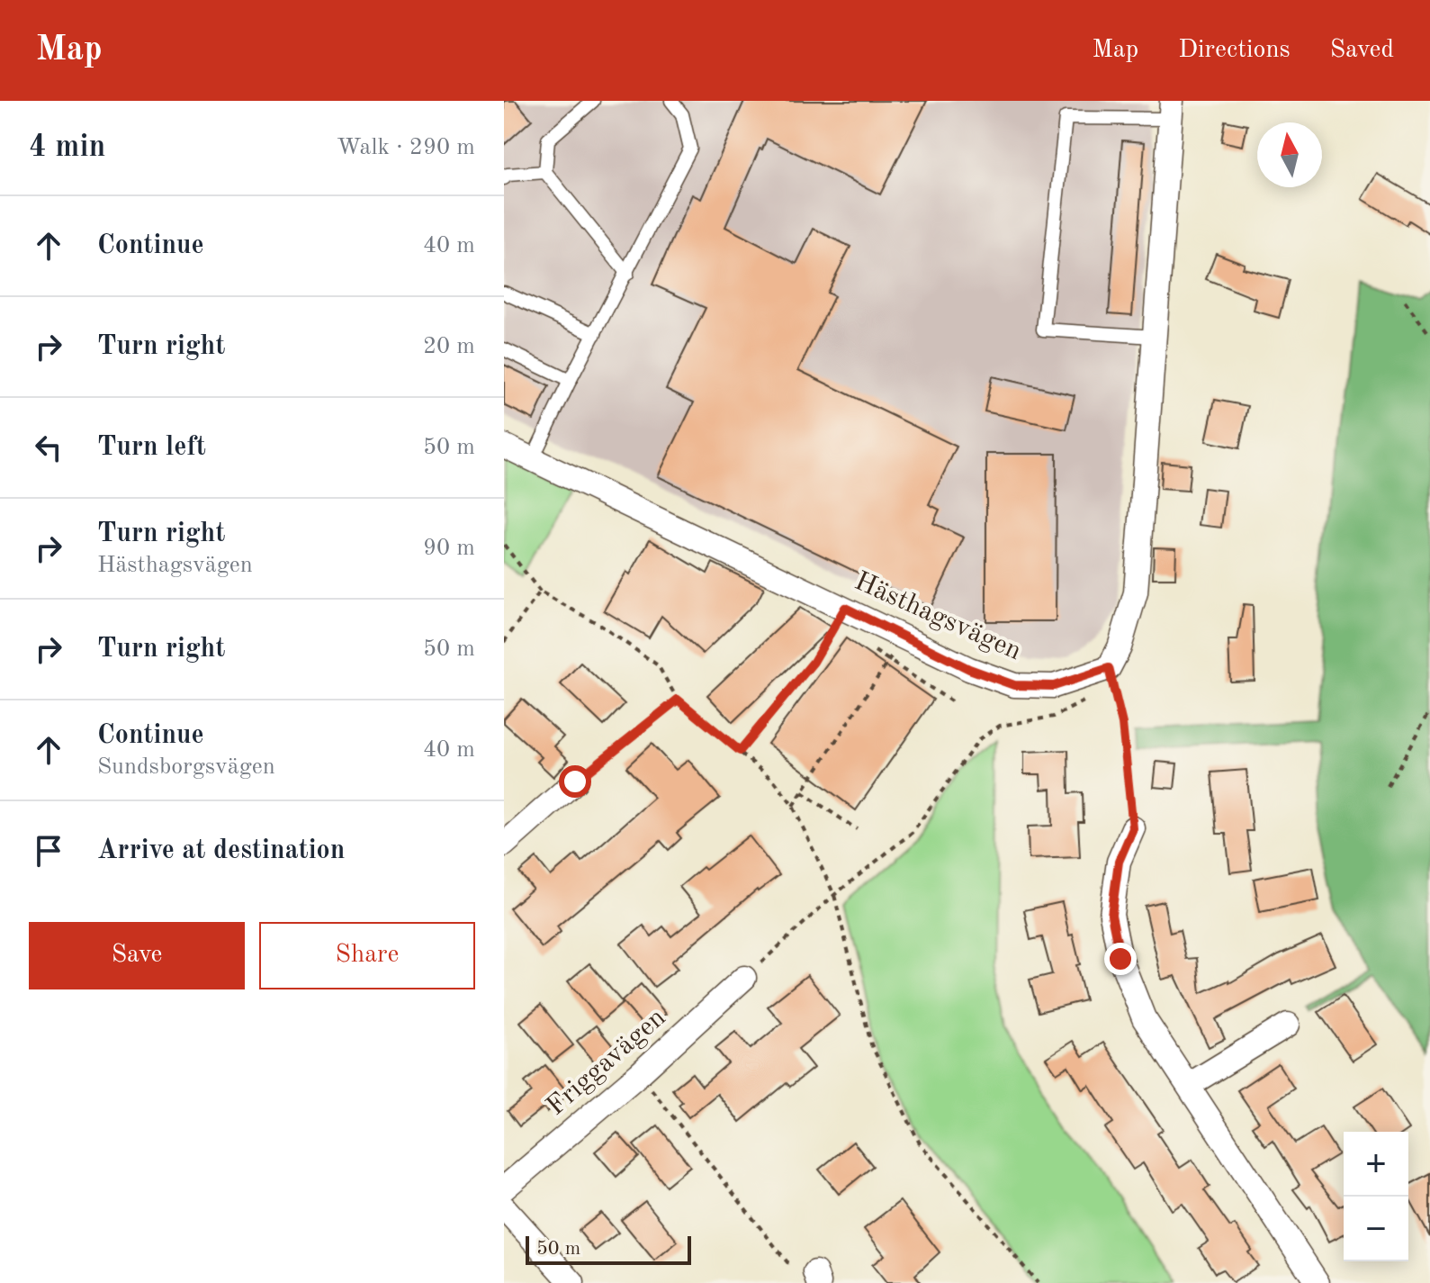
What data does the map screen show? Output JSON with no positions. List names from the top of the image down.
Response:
{
  "streets": {
    "street": ["Hästhagsvägen", "Friggavägen"]
  },
  "scale_bar": "50 m",
  "north": "top",
  "page": {
    "header": "Map",
    "nav": ["Map", "Directions", "Saved"],
    "heading": ["4 min", "Walk · 290 m"],
    "list": [
      ["Continue", "40 m"],
      ["Turn right", "20 m"],
      ["Turn left", "50 m"],
      ["Turn right", "Hästhagsvägen", "90 m"],
      ["Turn right", "50 m"],
      ["Continue", "Sundsborgsvägen", "40 m"],
      "Arrive at destination"
    ],
    "buttons": ["Save", "Share"],
    "map_buttons": ["+", "−"],
    "scale": "50 m"
  }
}
